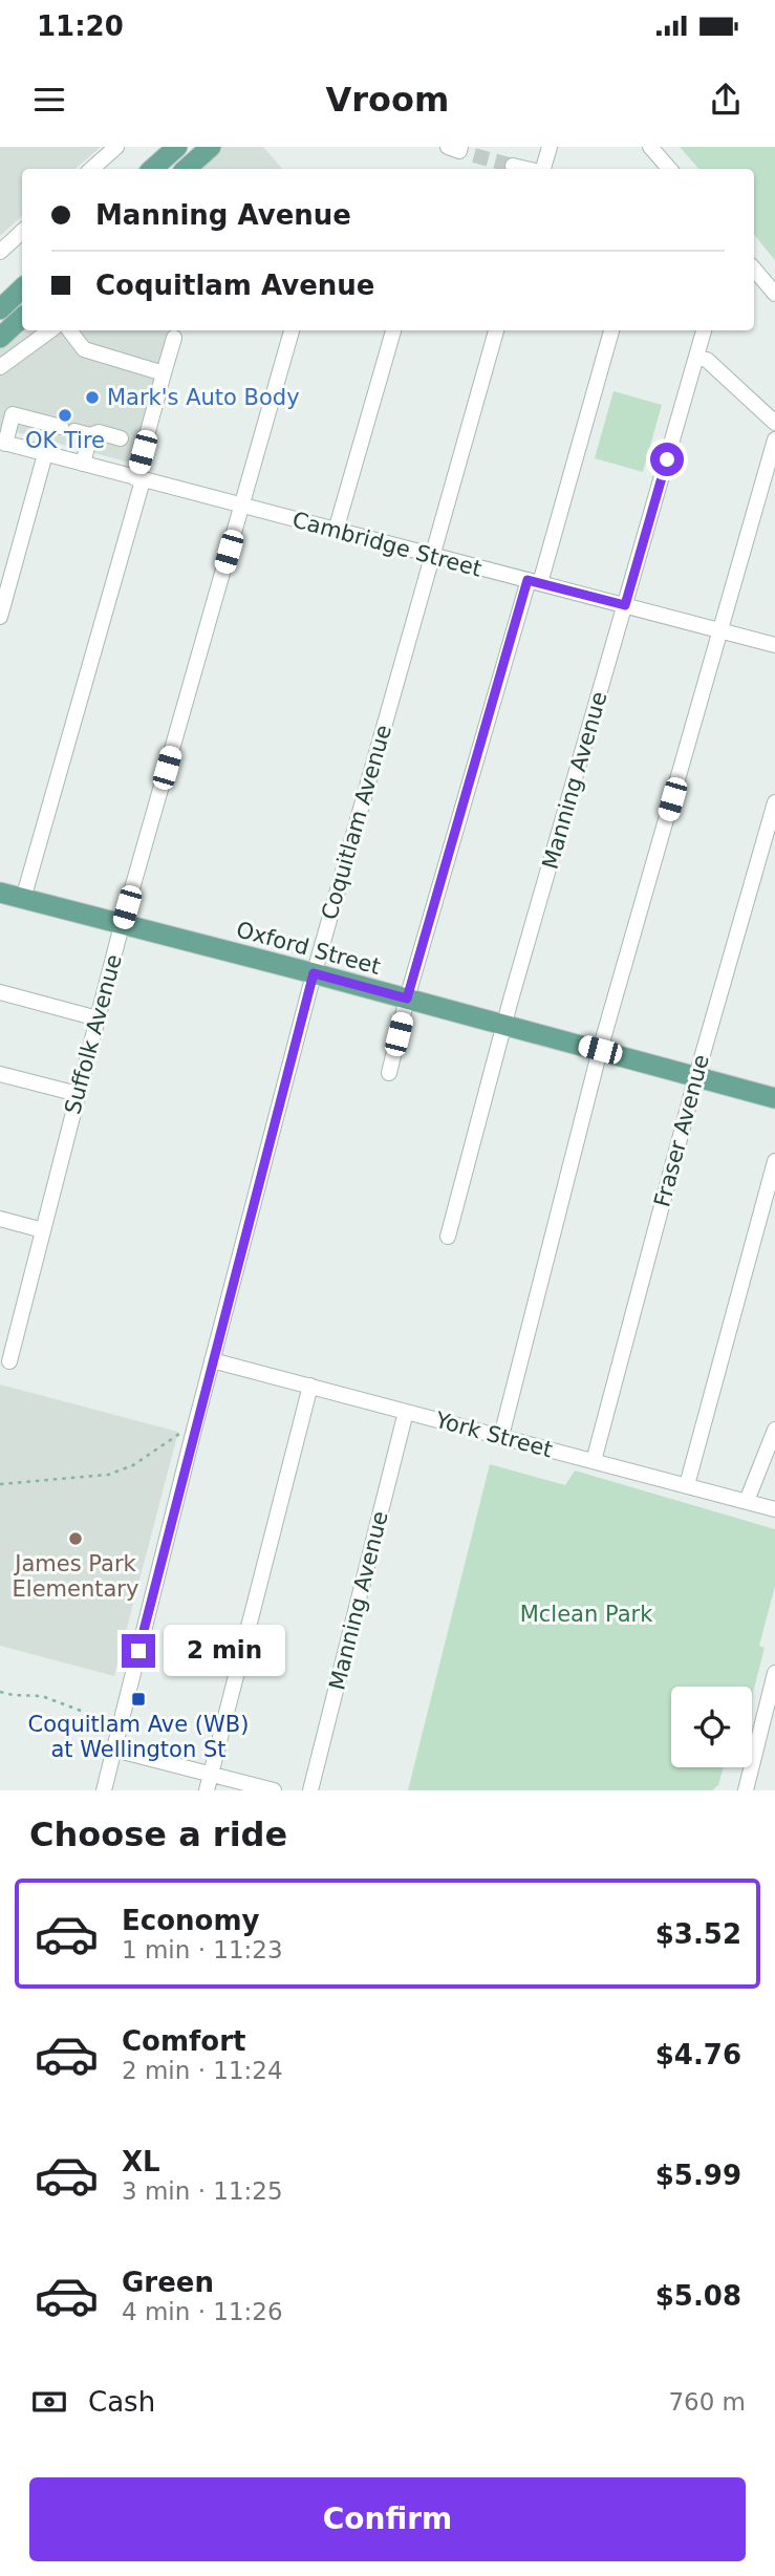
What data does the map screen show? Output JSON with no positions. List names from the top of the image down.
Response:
{
  "streets": {
    "main road": ["Oxford Street"],
    "street": [
      "Cambridge Street",
      "Manning Avenue",
      "Coquitlam Avenue",
      "Suffolk Avenue",
      "Fraser Avenue",
      "York Street"
    ]
  },
  "crossings": [
    ["Cambridge Street", "Manning Avenue"],
    ["Cambridge Street", "Coquitlam Avenue"],
    ["Cambridge Street", "Suffolk Avenue"],
    ["Manning Avenue", "Oxford Street"],
    ["Manning Avenue", "York Street"],
    ["Coquitlam Avenue", "Oxford Street"],
    ["Coquitlam Avenue", "York Street"],
    ["Oxford Street", "Suffolk Avenue"],
    ["Oxford Street", "Fraser Avenue"],
    ["Fraser Avenue", "York Street"]
  ],
  "parks": ["Mclean Park"],
  "places": {
    "other": ["Mark's Auto Body", "OK Tire", "James Park Elementary"],
    "transit": ["Coquitlam Ave (WB) at Wellington St"]
  },
  "page": {
    "status": "11:20",
    "header": "Vroom",
    "banner": ["Manning Avenue", "Coquitlam Avenue"],
    "bubble": "2 min",
    "heading": "Choose a ride",
    "list": [
      {
        "name": "Economy",
        "note": "1 min · 11:23",
        "value": "$3.52"
      },
      {
        "name": "Comfort",
        "note": "2 min · 11:24",
        "value": "$4.76"
      },
      {
        "name": "XL",
        "note": "3 min · 11:25",
        "value": "$5.99"
      },
      {
        "name": "Green",
        "note": "4 min · 11:26",
        "value": "$5.08"
      }
    ],
    "pay": ["Cash", "760 m"],
    "buttons": "Confirm"
  }
}
